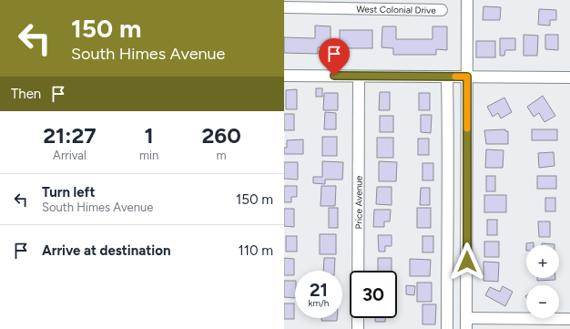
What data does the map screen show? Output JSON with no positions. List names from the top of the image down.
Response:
{
  "streets": {
    "street": ["West Colonial Drive", "Price Avenue"]
  },
  "page": {
    "turn": ["150 m", "South Himes Avenue"],
    "then": "Then",
    "eta": [
      "21:27",
      "Arrival",
      "1",
      "min",
      "260",
      "m"
    ],
    "list": [
      {
        "name": "Turn left",
        "note": "South Himes Avenue",
        "value": "150 m"
      },
      {
        "name": "Arrive at destination",
        "value": "110 m"
      }
    ],
    "map_buttons": ["+", "−"],
    "speed": "21 km/h",
    "limit": "30"
  }
}
